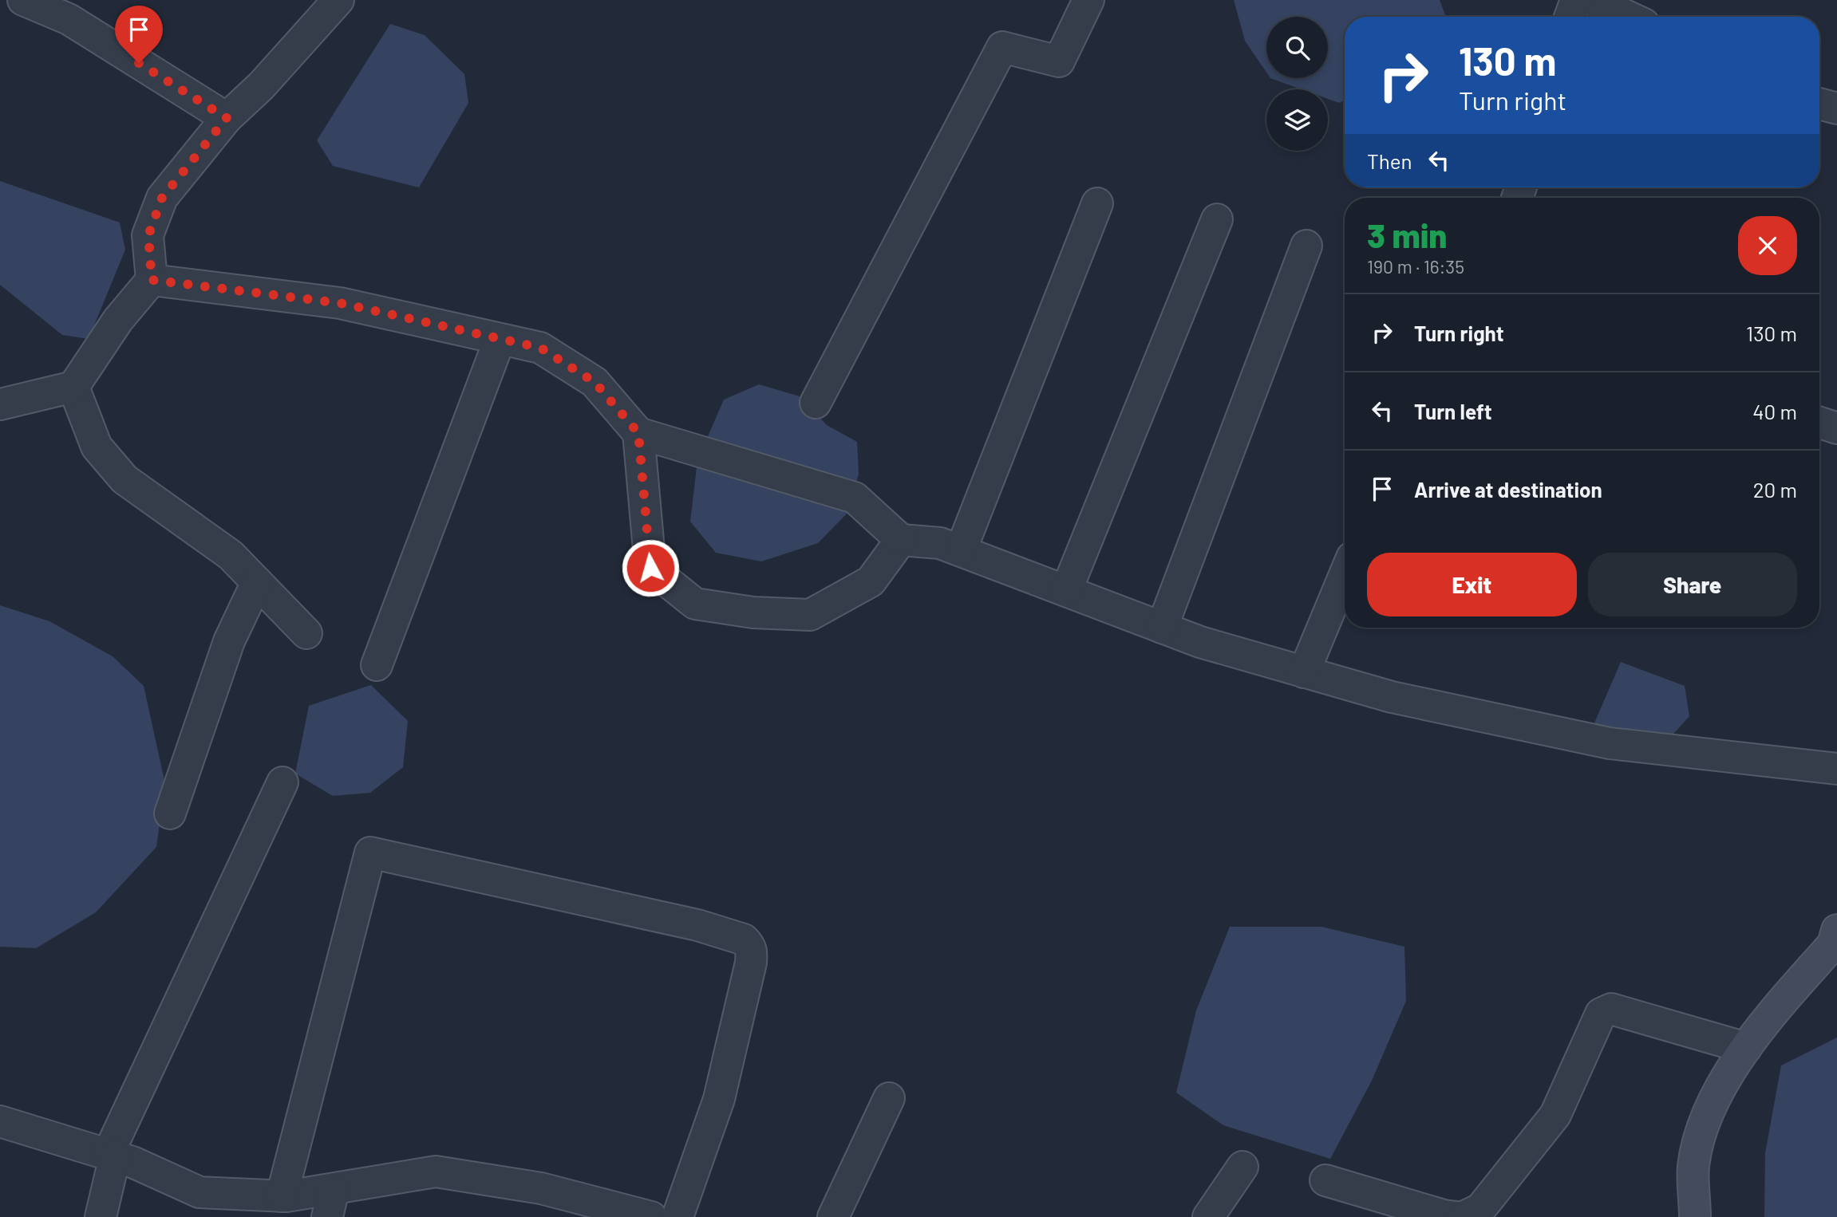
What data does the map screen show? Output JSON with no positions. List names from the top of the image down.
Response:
{
  "page": {
    "turn": ["130 m", "Turn right"],
    "then": "Then",
    "heading": ["3 min", "190 m · 16:35"],
    "list": [
      {
        "name": "Turn right",
        "value": "130 m"
      },
      {
        "name": "Turn left",
        "value": "40 m"
      },
      {
        "name": "Arrive at destination",
        "value": "20 m"
      }
    ],
    "buttons": ["Exit", "Share"]
  }
}
